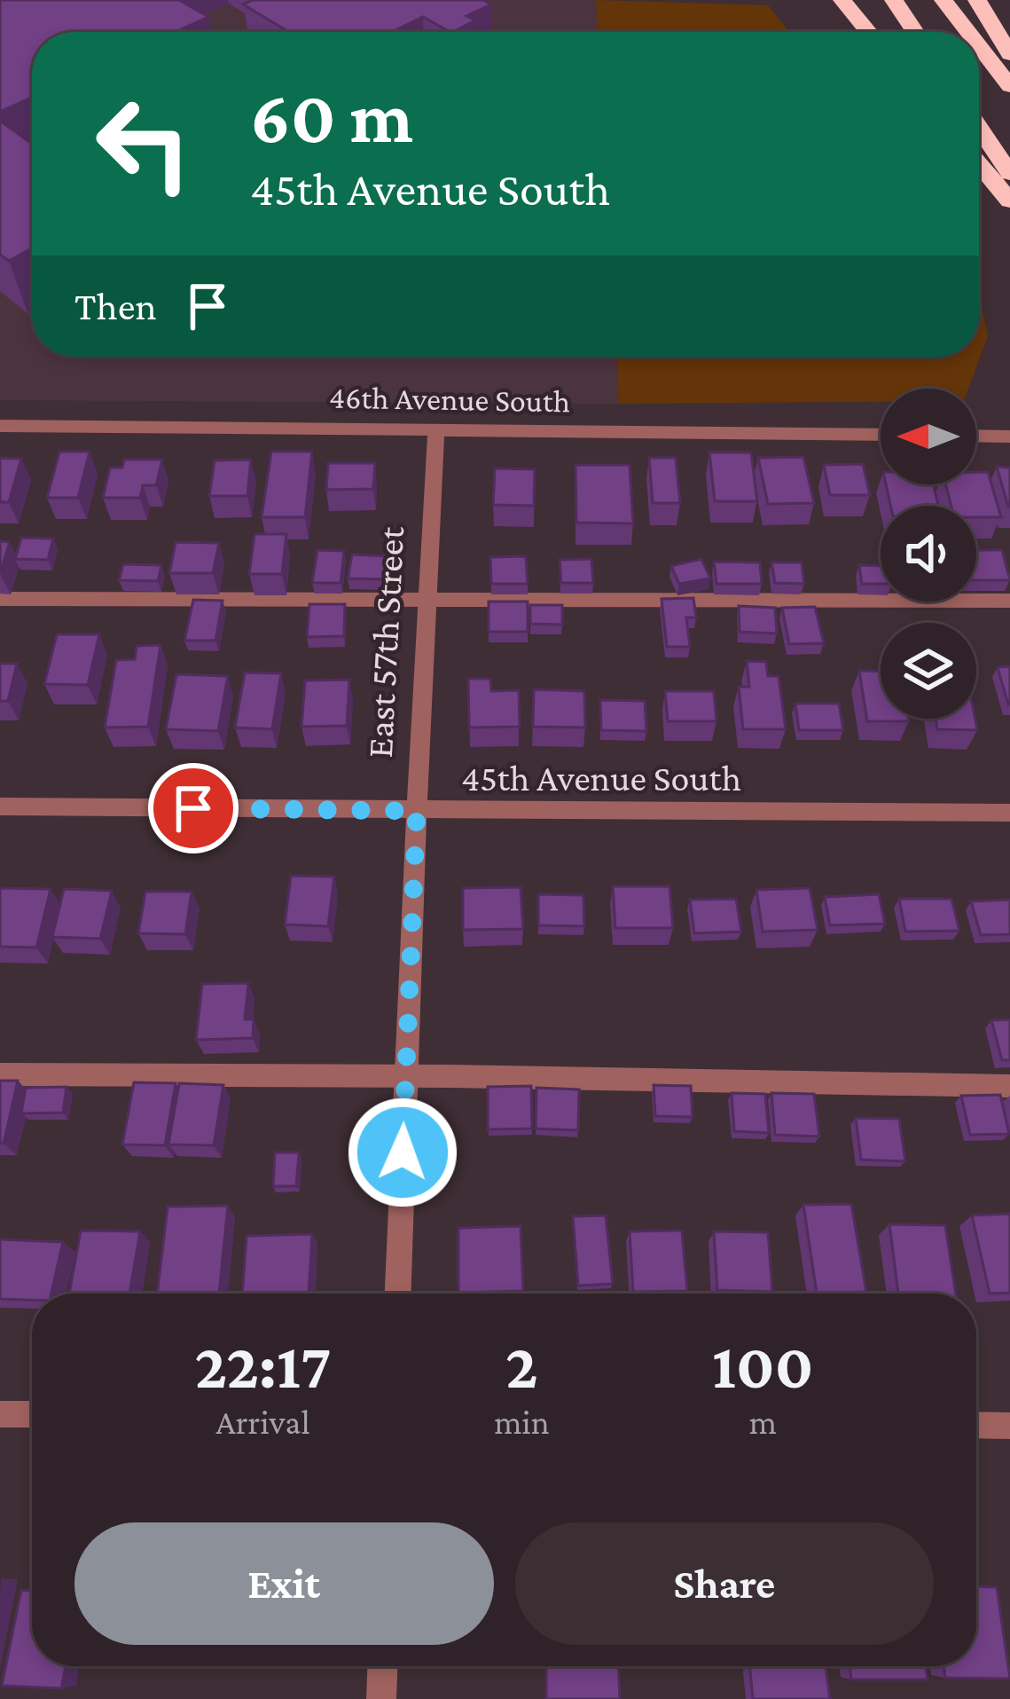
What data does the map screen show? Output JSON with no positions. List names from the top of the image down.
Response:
{
  "streets": {
    "street": ["46th Avenue South", "East 57th Street", "45th Avenue South"]
  },
  "crossings": [
    ["46th Avenue South", "East 57th Street"],
    ["East 57th Street", "45th Avenue South"]
  ],
  "north": "left",
  "page": {
    "turn": ["60 m", "45th Avenue South"],
    "then": "Then",
    "eta": [
      "22:17",
      "Arrival",
      "2",
      "min",
      "100",
      "m"
    ],
    "buttons": ["Exit", "Share"]
  }
}
